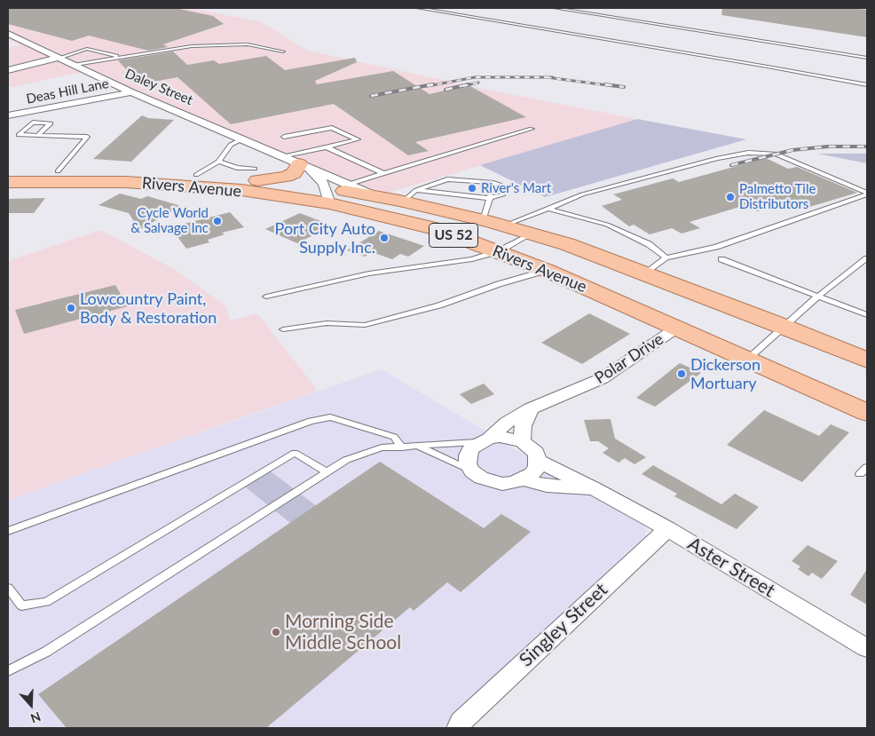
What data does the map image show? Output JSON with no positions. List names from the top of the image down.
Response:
{
  "streets": {
    "main road": ["Rivers Avenue", "US 52"],
    "street": [
      "Daley Street",
      "Deas Hill Lane",
      "Polar Drive",
      "Aster Street",
      "Singley Street"
    ]
  },
  "crossings": [
    ["Daley Street", "Deas Hill Lane"],
    ["Daley Street", "Rivers Avenue"],
    ["Rivers Avenue", "Polar Drive"],
    ["Polar Drive", "Aster Street"],
    ["Aster Street", "Singley Street"]
  ],
  "places": [
    "River's Mart",
    "Palmetto Tile Distributors",
    "Cycle World & Salvage Inc",
    "Port City Auto Supply Inc.",
    "Lowcountry Paint, Body & Restoration",
    "Dickerson Mortuary",
    "Morning Side Middle School"
  ],
  "north": "bottom"
}
